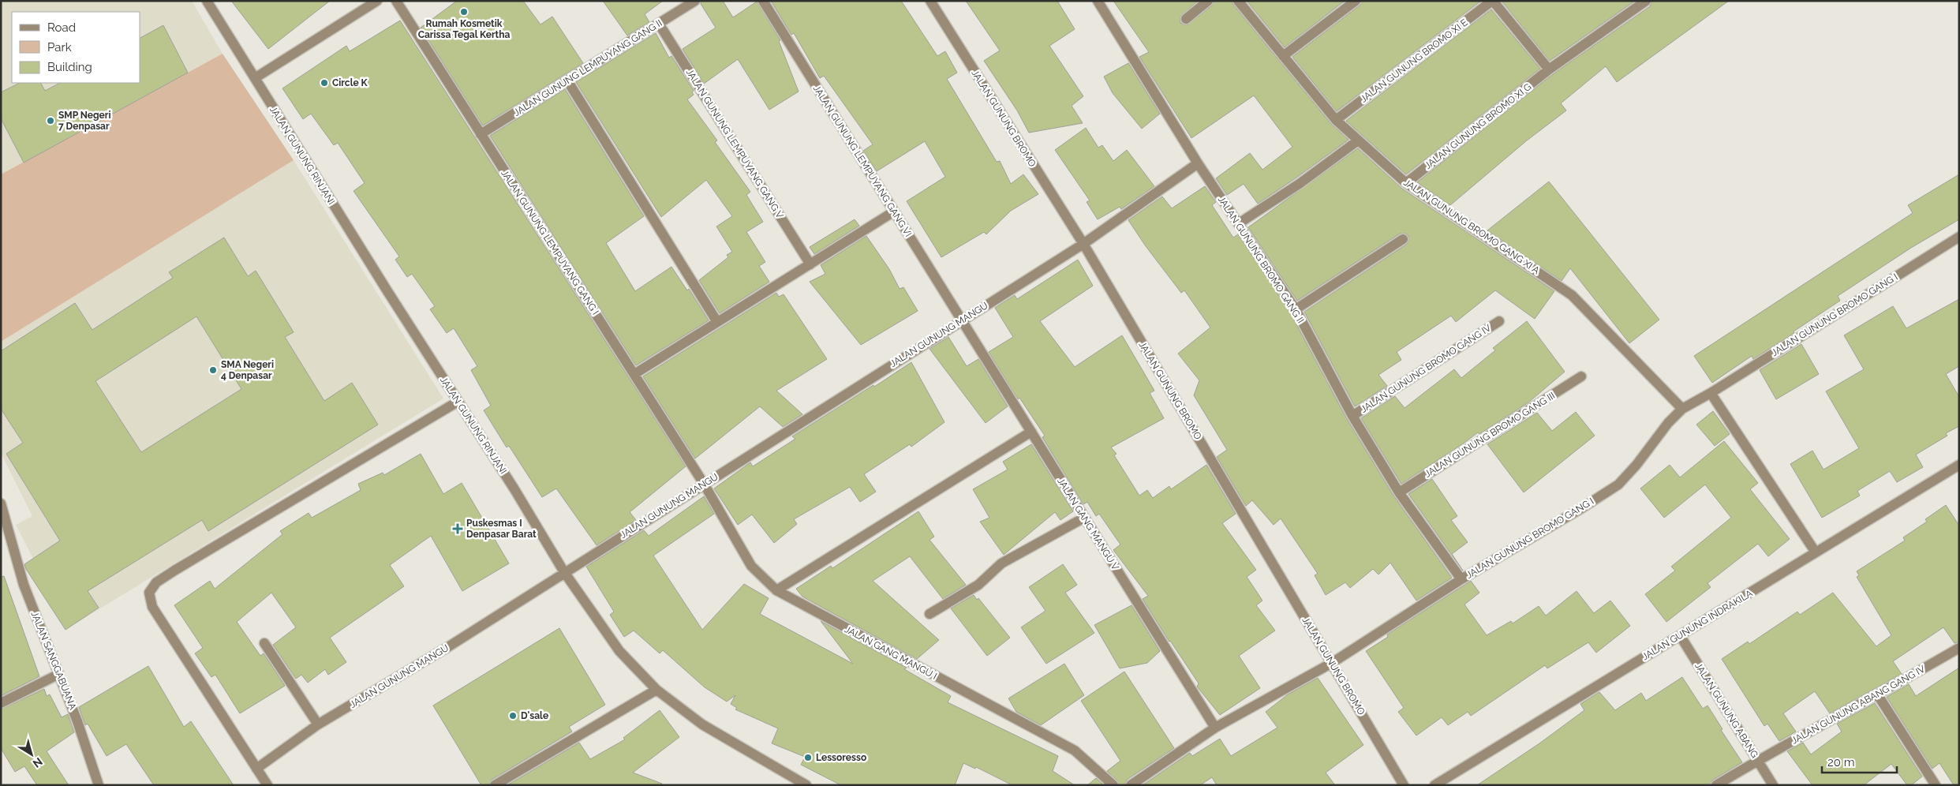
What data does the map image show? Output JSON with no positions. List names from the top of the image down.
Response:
{
  "streets": {
    "street": [
      "JALAN GUNUNG BROMO XI E",
      "JALAN GUNUNG LEMPUYANG GANG II",
      "JALAN GUNUNG BROMO",
      "JALAN GUNUNG BROMO XI G",
      "JALAN GUNUNG LEMPUYANG GANG V",
      "JALAN GUNUNG RINJANI",
      "JALAN GUNUNG LEMPUYANG GANG VI",
      "JALAN GUNUNG BROMO GANG XI A",
      "JALAN GUNUNG LEMPUYANG GANG I",
      "JALAN GUNUNG BROMO GANG II",
      "JALAN GUNUNG BROMO GANG I",
      "JALAN GUNUNG MANGU",
      "JALAN GUNUNG BROMO GANG IV",
      "JALAN GUNUNG BROMO GANG III",
      "JALAN GANG MANGU V",
      "JALAN GUNUNG INDRAKILA",
      "JALAN GANG MANGU I",
      "JALAN SANGGABUANA",
      "JALAN GUNUNG ABANG GANG IV",
      "JALAN GUNUNG ABANG"
    ]
  },
  "crossings": [
    ["JALAN GUNUNG BROMO XI E", "JALAN GUNUNG BROMO GANG XI A"],
    ["JALAN GUNUNG LEMPUYANG GANG II", "JALAN GUNUNG LEMPUYANG GANG V"],
    ["JALAN GUNUNG LEMPUYANG GANG II", "JALAN GUNUNG LEMPUYANG GANG I"],
    ["JALAN GUNUNG BROMO", "JALAN GUNUNG BROMO GANG I"],
    ["JALAN GUNUNG BROMO", "JALAN GUNUNG MANGU"],
    ["JALAN GUNUNG BROMO XI G", "JALAN GUNUNG BROMO GANG XI A"],
    ["JALAN GUNUNG RINJANI", "JALAN GUNUNG MANGU"],
    ["JALAN GUNUNG LEMPUYANG GANG VI", "JALAN GUNUNG MANGU"],
    ["JALAN GUNUNG LEMPUYANG GANG VI", "JALAN GANG MANGU V"],
    ["JALAN GUNUNG BROMO GANG XI A", "JALAN GUNUNG BROMO GANG I"],
    ["JALAN GUNUNG LEMPUYANG GANG I", "JALAN GUNUNG MANGU"],
    ["JALAN GUNUNG LEMPUYANG GANG I", "JALAN GANG MANGU I"],
    ["JALAN GUNUNG BROMO GANG II", "JALAN GUNUNG BROMO GANG I"],
    ["JALAN GUNUNG BROMO GANG II", "JALAN GUNUNG MANGU"],
    ["JALAN GUNUNG BROMO GANG II", "JALAN GUNUNG BROMO GANG IV"],
    ["JALAN GUNUNG BROMO GANG II", "JALAN GUNUNG BROMO GANG III"],
    ["JALAN GUNUNG BROMO GANG I", "JALAN GANG MANGU V"],
    ["JALAN GUNUNG MANGU", "JALAN GANG MANGU V"],
    ["JALAN GUNUNG MANGU", "JALAN GANG MANGU I"],
    ["JALAN GUNUNG INDRAKILA", "JALAN GUNUNG ABANG"],
    ["JALAN GUNUNG ABANG GANG IV", "JALAN GUNUNG ABANG"]
  ],
  "places": {
    "other": [
      "Rumah Kosmetik Carissa Tegal Kertha",
      "Circle K",
      "SMP Negeri 7 Denpasar",
      "SMA Negeri 4 Denpasar",
      "D'sale",
      "Lessoresso"
    ],
    "health": ["Puskesmas I Denpasar Barat"]
  },
  "legend": ["Road", "Park", "Building"],
  "scale_bar": "20 m",
  "north": "bottom right"
}
